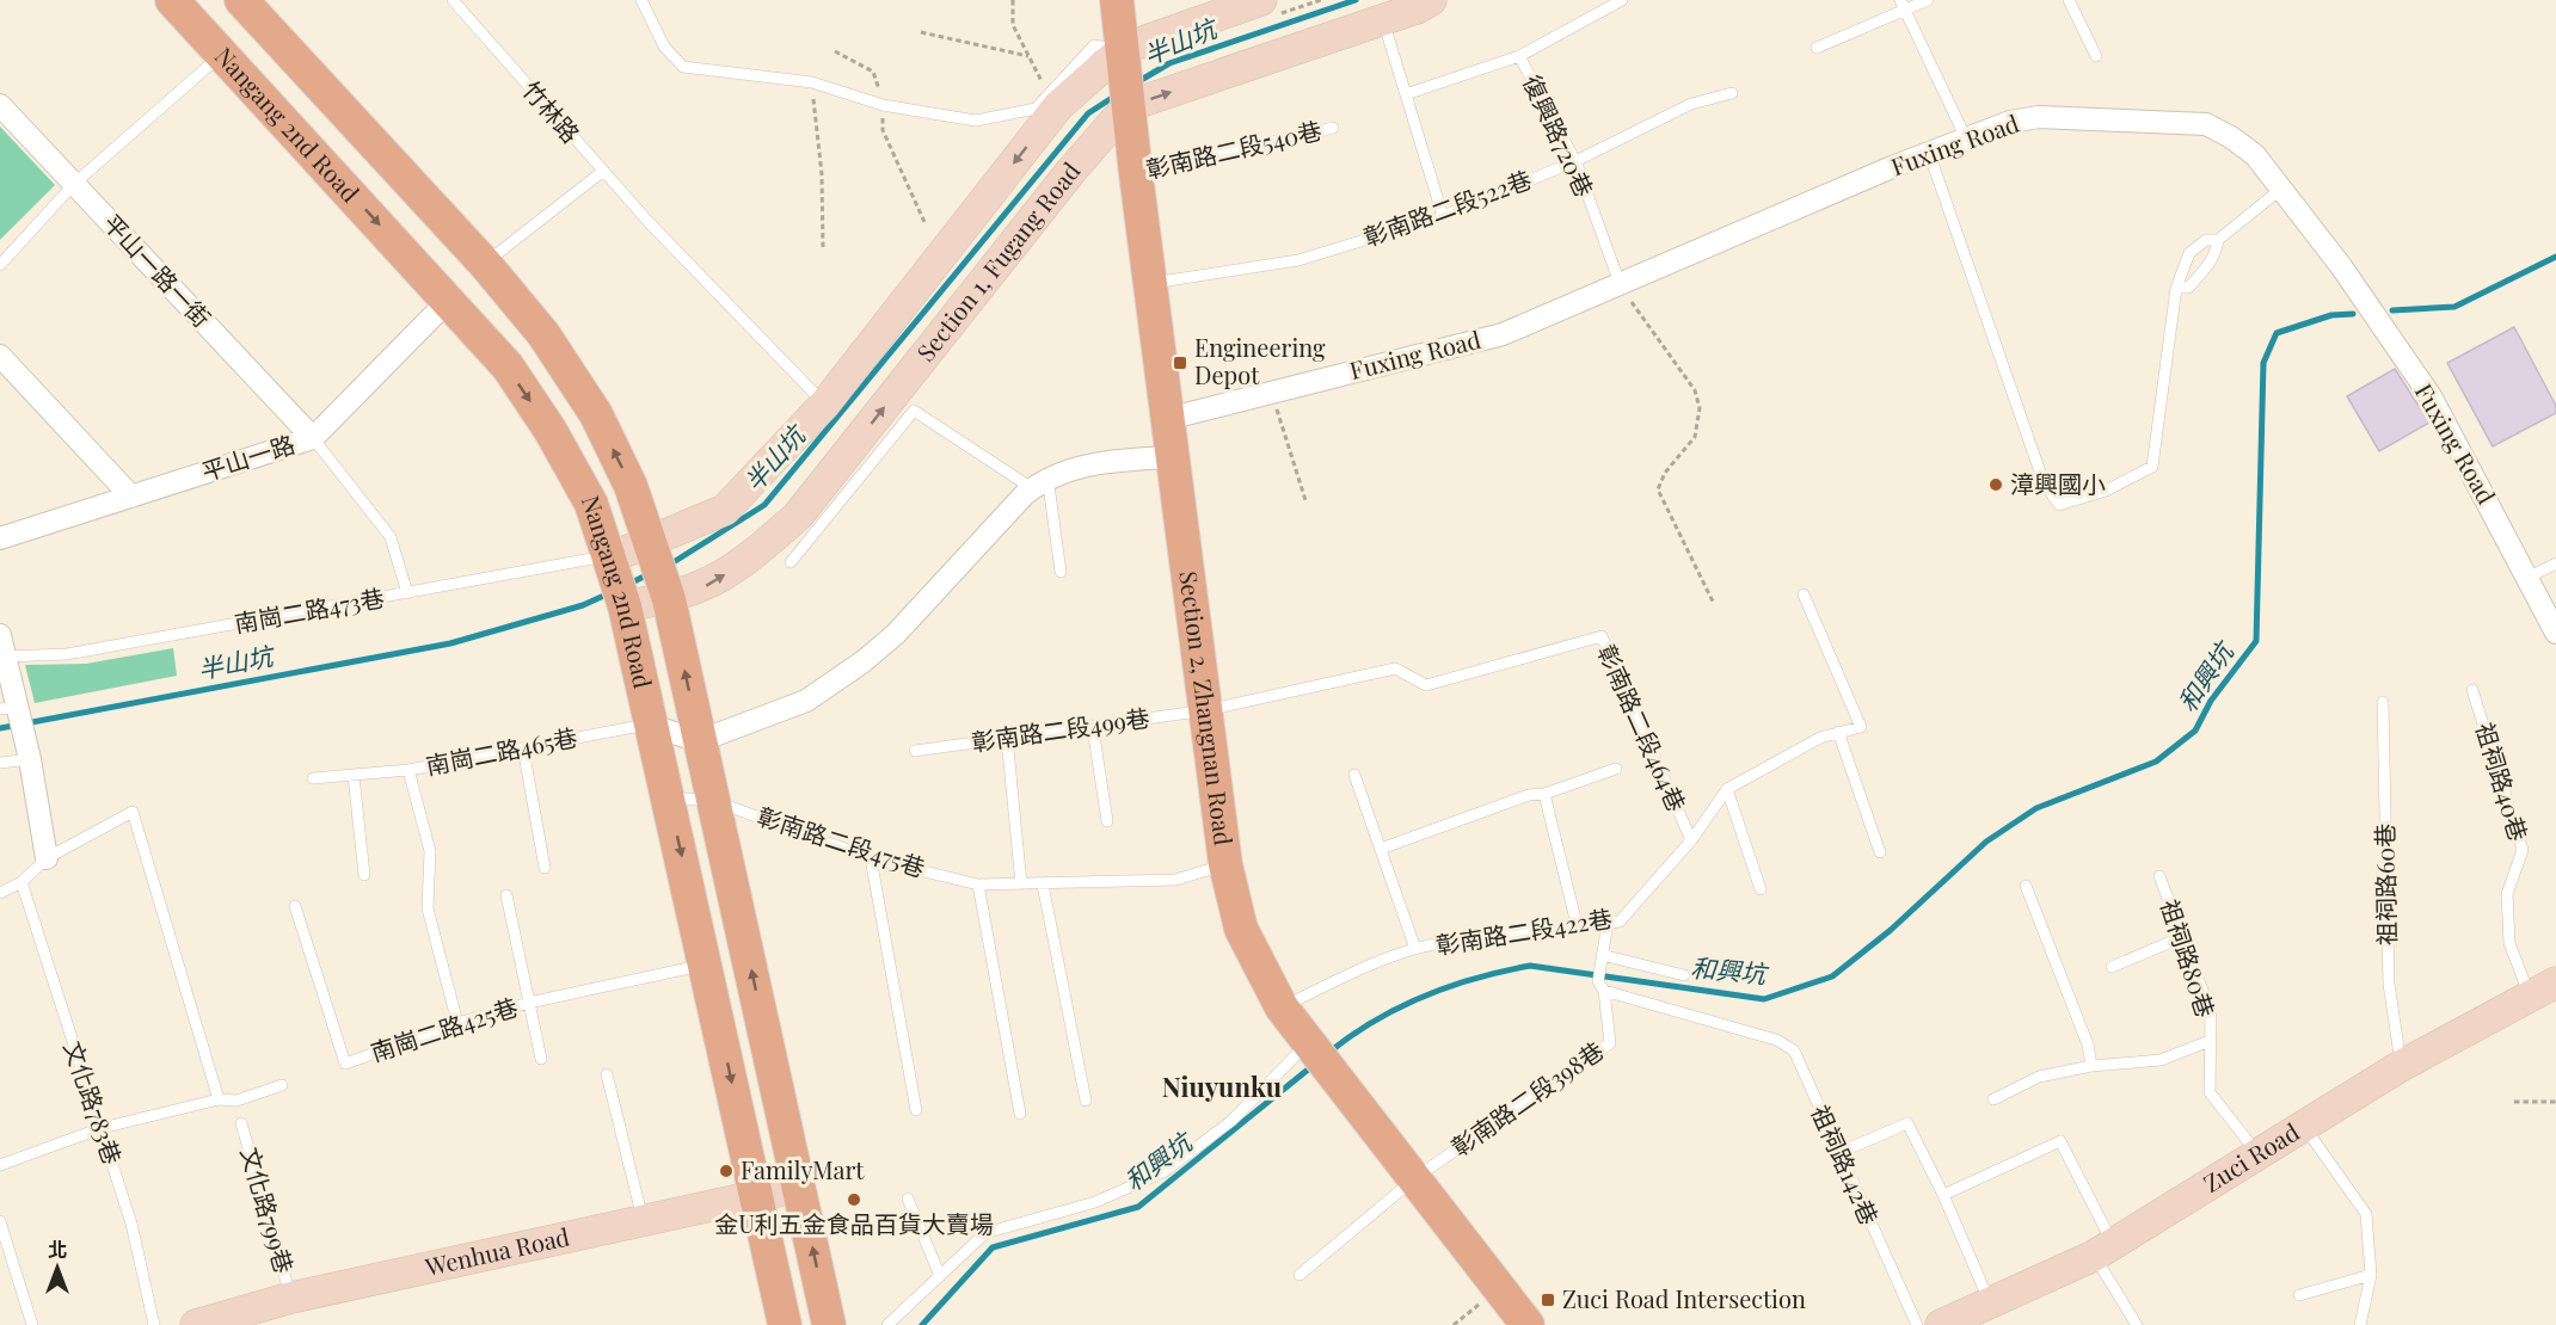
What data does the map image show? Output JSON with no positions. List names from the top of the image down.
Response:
{
  "streets": {
    "main road": ["Nangang 2nd Road", "Section 2, Zhangnan Road"],
    "street": [
      "Fuxing Road",
      "Section 1, Fugang Road",
      "平山一路一街",
      "平山一路",
      "Zuci Road",
      "Wenhua Road"
    ],
    "lane": [
      "竹林路",
      "復興路720巷",
      "彰南路二段540巷",
      "彰南路二段522巷",
      "南崗二路473巷",
      "彰南路二段464巷",
      "彰南路二段499巷",
      "南崗二路465巷",
      "祖祠路40巷",
      "彰南路二段475巷",
      "祖祠路60巷",
      "彰南路二段422巷",
      "祖祠路80巷",
      "南崗二路425巷",
      "彰南路二段398巷",
      "文化路783巷",
      "祖祠路142巷",
      "文化路799巷"
    ]
  },
  "crossings": [
    ["竹林路", "Section 1, Fugang Road"],
    ["Nangang 2nd Road", "Section 1, Fugang Road"],
    ["Nangang 2nd Road", "平山一路"],
    ["Nangang 2nd Road", "南崗二路473巷"],
    ["Nangang 2nd Road", "南崗二路465巷"],
    ["Nangang 2nd Road", "彰南路二段475巷"],
    ["Nangang 2nd Road", "南崗二路425巷"],
    ["Nangang 2nd Road", "Wenhua Road"],
    ["復興路720巷", "Fuxing Road"],
    ["復興路720巷", "彰南路二段522巷"],
    ["Fuxing Road", "Section 2, Zhangnan Road"],
    ["彰南路二段540巷", "Section 2, Zhangnan Road"],
    ["彰南路二段522巷", "Section 2, Zhangnan Road"],
    ["Section 1, Fugang Road", "南崗二路473巷"],
    ["Section 1, Fugang Road", "Section 2, Zhangnan Road"],
    ["平山一路一街", "平山一路"],
    ["Section 2, Zhangnan Road", "彰南路二段464巷"],
    ["Section 2, Zhangnan Road", "彰南路二段499巷"],
    ["Section 2, Zhangnan Road", "彰南路二段475巷"],
    ["Section 2, Zhangnan Road", "彰南路二段422巷"],
    ["Section 2, Zhangnan Road", "彰南路二段398巷"],
    ["彰南路二段464巷", "彰南路二段499巷"],
    ["彰南路二段464巷", "彰南路二段422巷"],
    ["祖祠路40巷", "Zuci Road"],
    ["祖祠路60巷", "Zuci Road"],
    ["彰南路二段422巷", "彰南路二段398巷"],
    ["祖祠路80巷", "Zuci Road"],
    ["彰南路二段398巷", "祖祠路142巷"],
    ["文化路799巷", "Wenhua Road"]
  ],
  "districts": ["Niuyunku"],
  "water": ["半山坑", "和興坑"],
  "places": {
    "transit": ["Engineering Depot", "Zuci Road Intersection"],
    "other": ["漳興國小", "FamilyMart", "金U利五金食品百貨大賣場"]
  },
  "north": "top"
}
